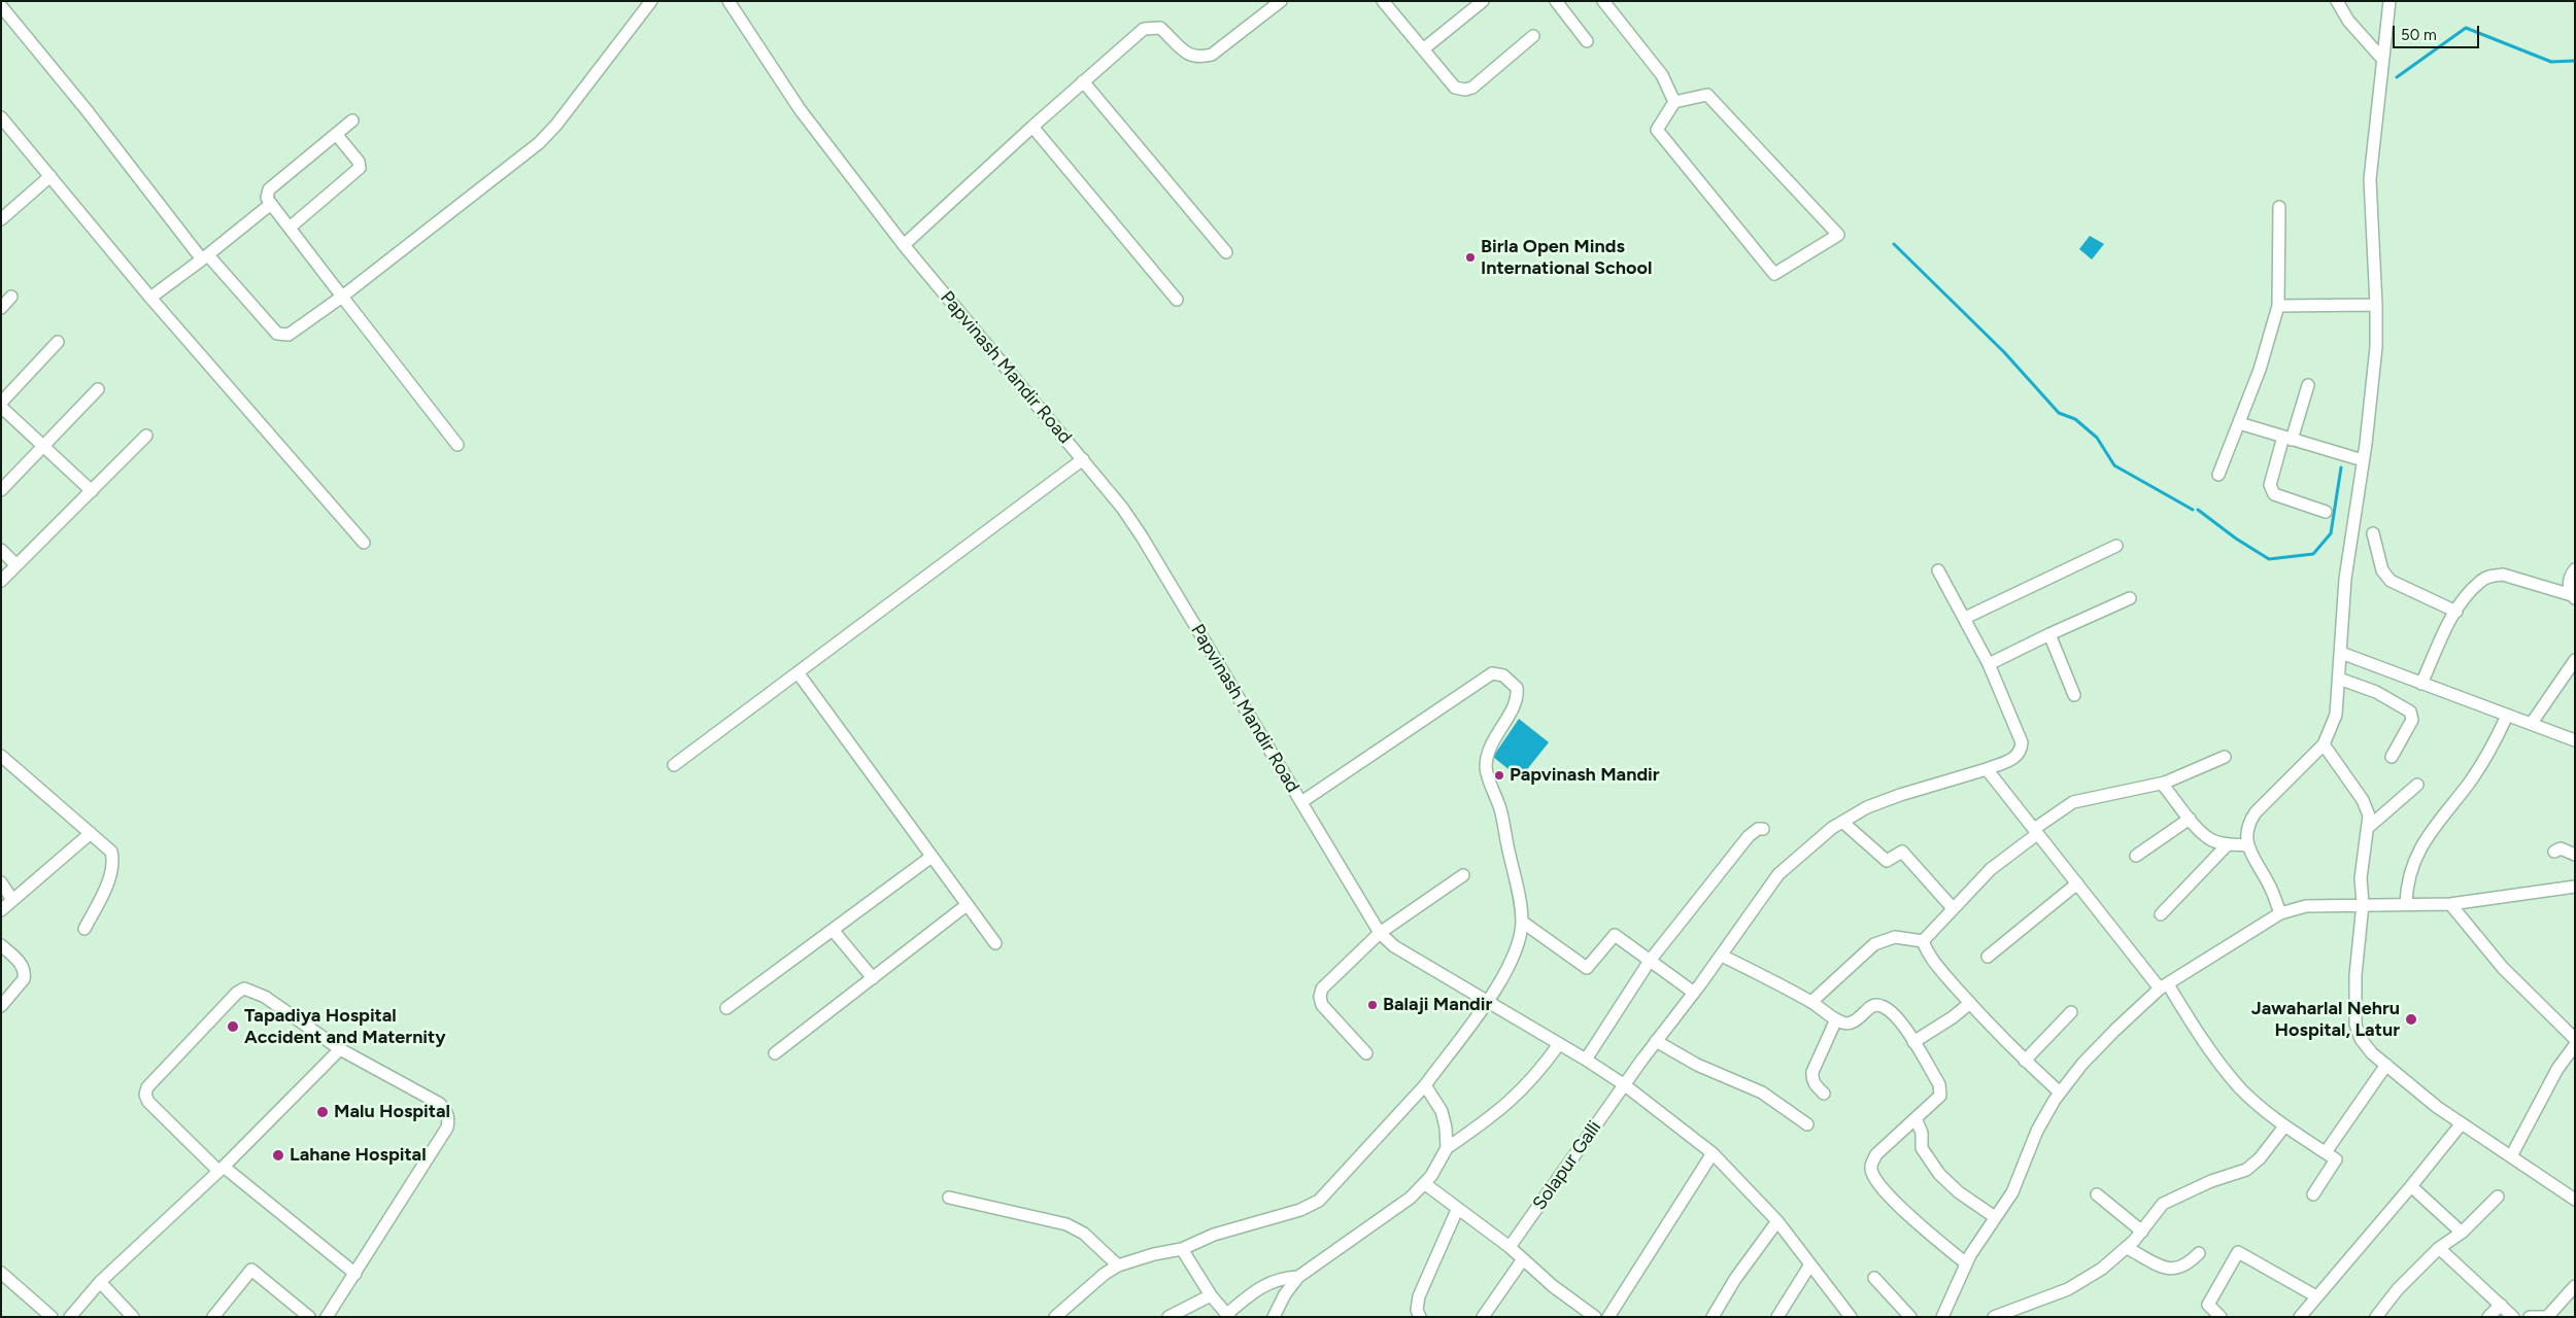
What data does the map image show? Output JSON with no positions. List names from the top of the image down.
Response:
{
  "streets": {
    "street": ["Papvinash Mandir Road", "Solapur Galli"]
  },
  "crossings": [
    ["Papvinash Mandir Road", "Solapur Galli"]
  ],
  "places": [
    "Birla Open Minds International School",
    "Papvinash Mandir",
    "Balaji Mandir",
    "Jawaharlal Nehru Hospital, Latur",
    "Tapadiya Hospital Accident and Maternity",
    "Malu Hospital",
    "Lahane Hospital"
  ],
  "scale_bar": "50 m"
}
